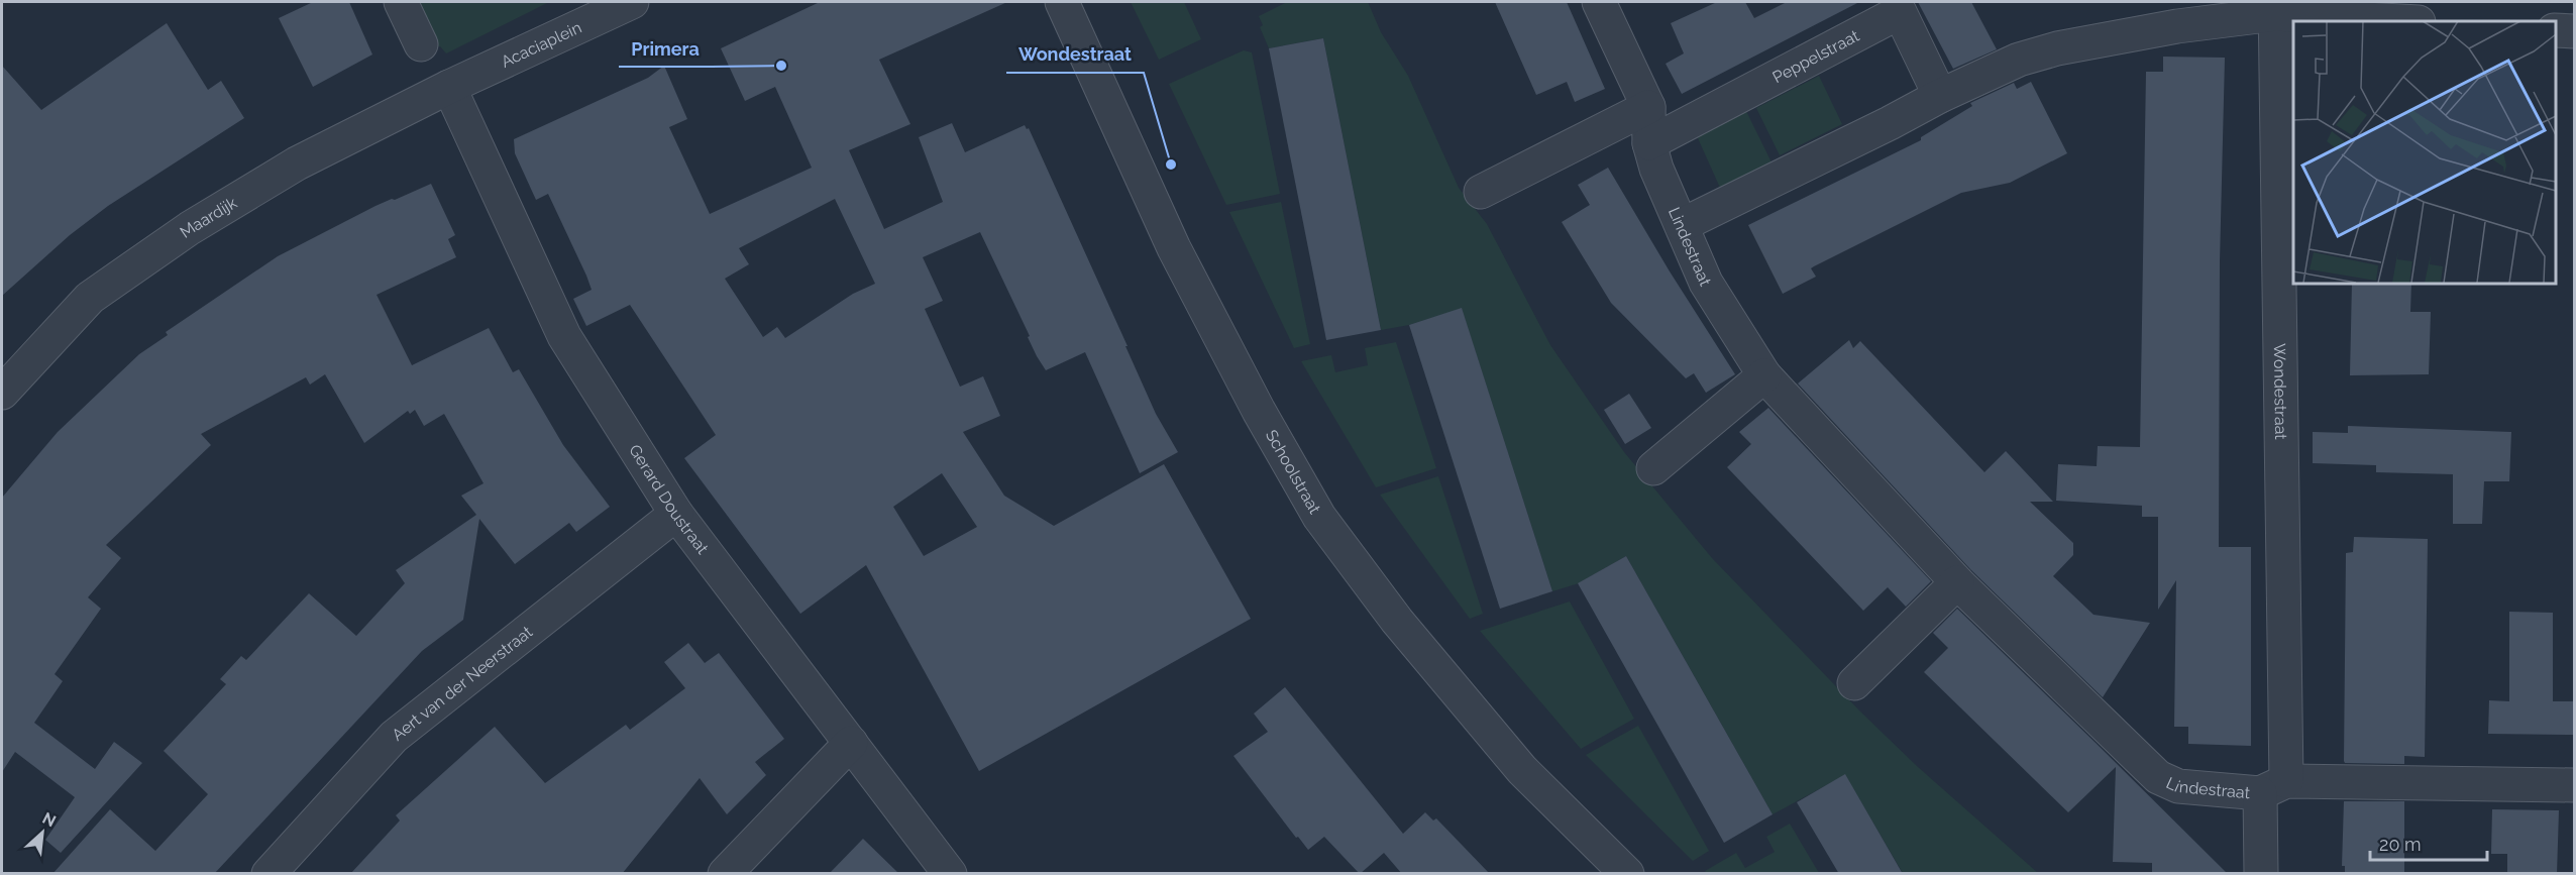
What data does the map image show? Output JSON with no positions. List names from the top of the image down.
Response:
{
  "streets": {
    "street": [
      "Acaciaplein",
      "Peppelstraat",
      "Maardijk",
      "Lindestraat",
      "Wondestraat",
      "Schoolstraat",
      "Gerard Doustraat",
      "Aert van der Neerstraat"
    ]
  },
  "crossings": [
    ["Acaciaplein", "Maardijk"],
    ["Acaciaplein", "Gerard Doustraat"],
    ["Peppelstraat", "Lindestraat"],
    ["Maardijk", "Gerard Doustraat"],
    ["Lindestraat", "Wondestraat"],
    ["Gerard Doustraat", "Aert van der Neerstraat"]
  ],
  "places": ["Primera", "Wondestraat"],
  "scale_bar": "20 m",
  "north": "top right"
}
